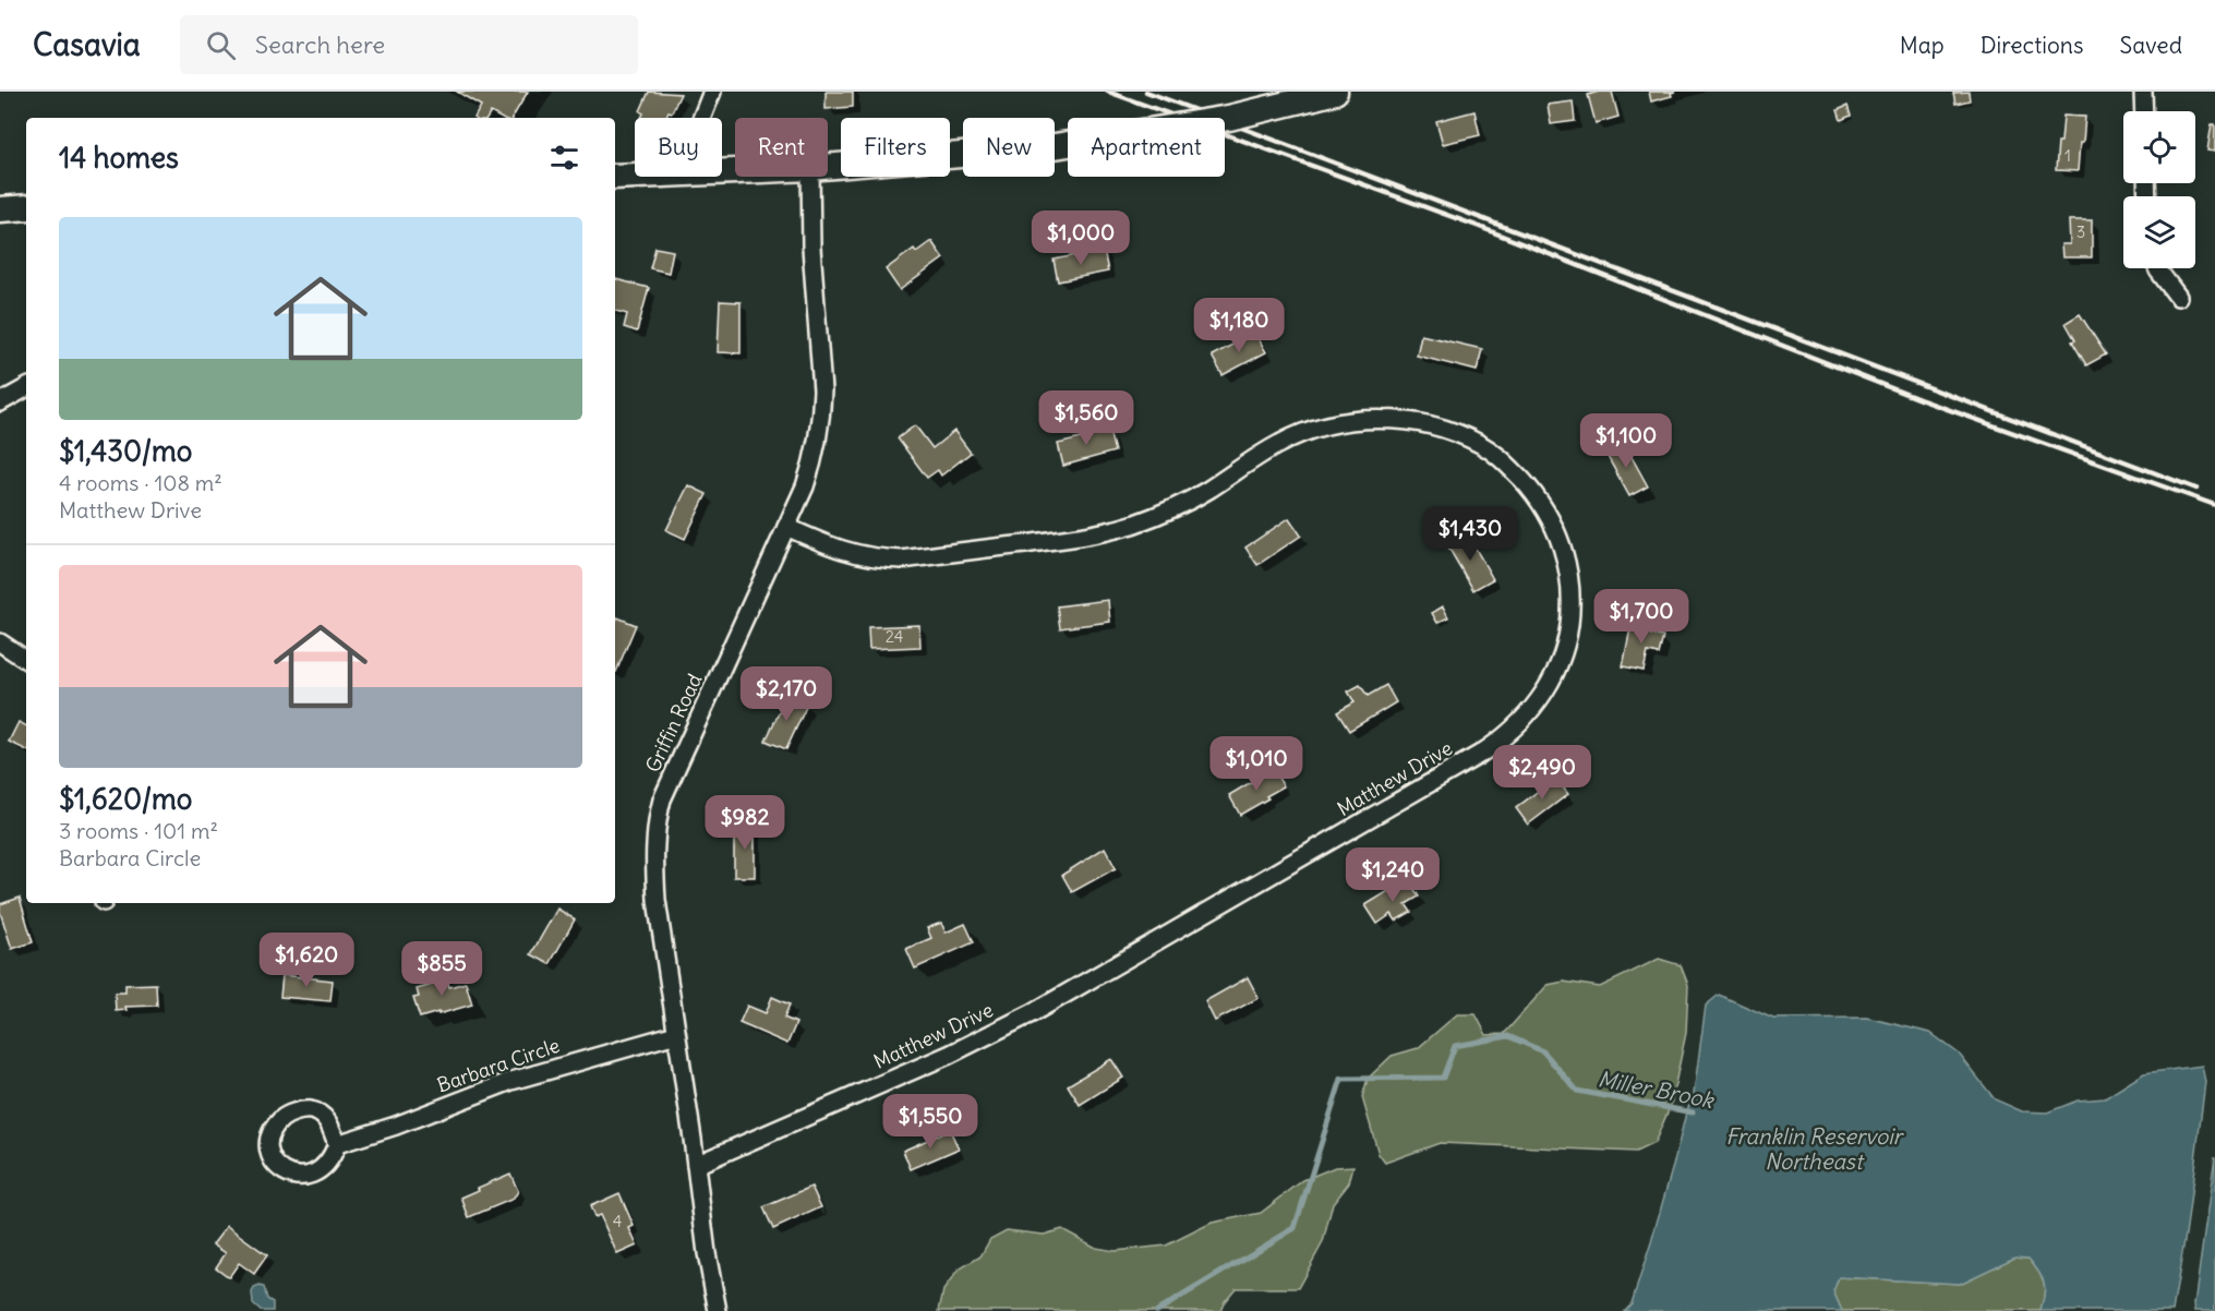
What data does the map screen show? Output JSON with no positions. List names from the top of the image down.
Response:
{
  "streets": {
    "street": ["Griffin Road", "Matthew Drive", "Barbara Circle"]
  },
  "crossings": [
    ["Griffin Road", "Matthew Drive"],
    ["Griffin Road", "Barbara Circle"]
  ],
  "water": ["Miller Brook", "Franklin Reservoir Northeast"],
  "house_numbers": [
    "1",
    "3",
    "24",
    "4"
  ],
  "page": {
    "header": "Casavia",
    "search": "Search here",
    "nav": ["Map", "Directions", "Saved"],
    "chip": [
      "Buy",
      "Rent",
      "Filters",
      "New",
      "Apartment"
    ],
    "heading": "14 homes",
    "list": [
      {
        "name": "$1,430/mo",
        "note": "4 rooms · 108 m² · Matthew Drive"
      },
      {
        "name": "$1,620/mo",
        "note": "3 rooms · 101 m² · Barbara Circle"
      }
    ],
    "price": [
      "$1,000",
      "$1,180",
      "$1,560",
      "$1,100",
      "$1,430",
      "$1,700",
      "$2,170",
      "$1,010",
      "$2,490",
      "$982",
      "$1,240",
      "$1,620",
      "$855",
      "$1,550"
    ]
  }
}
